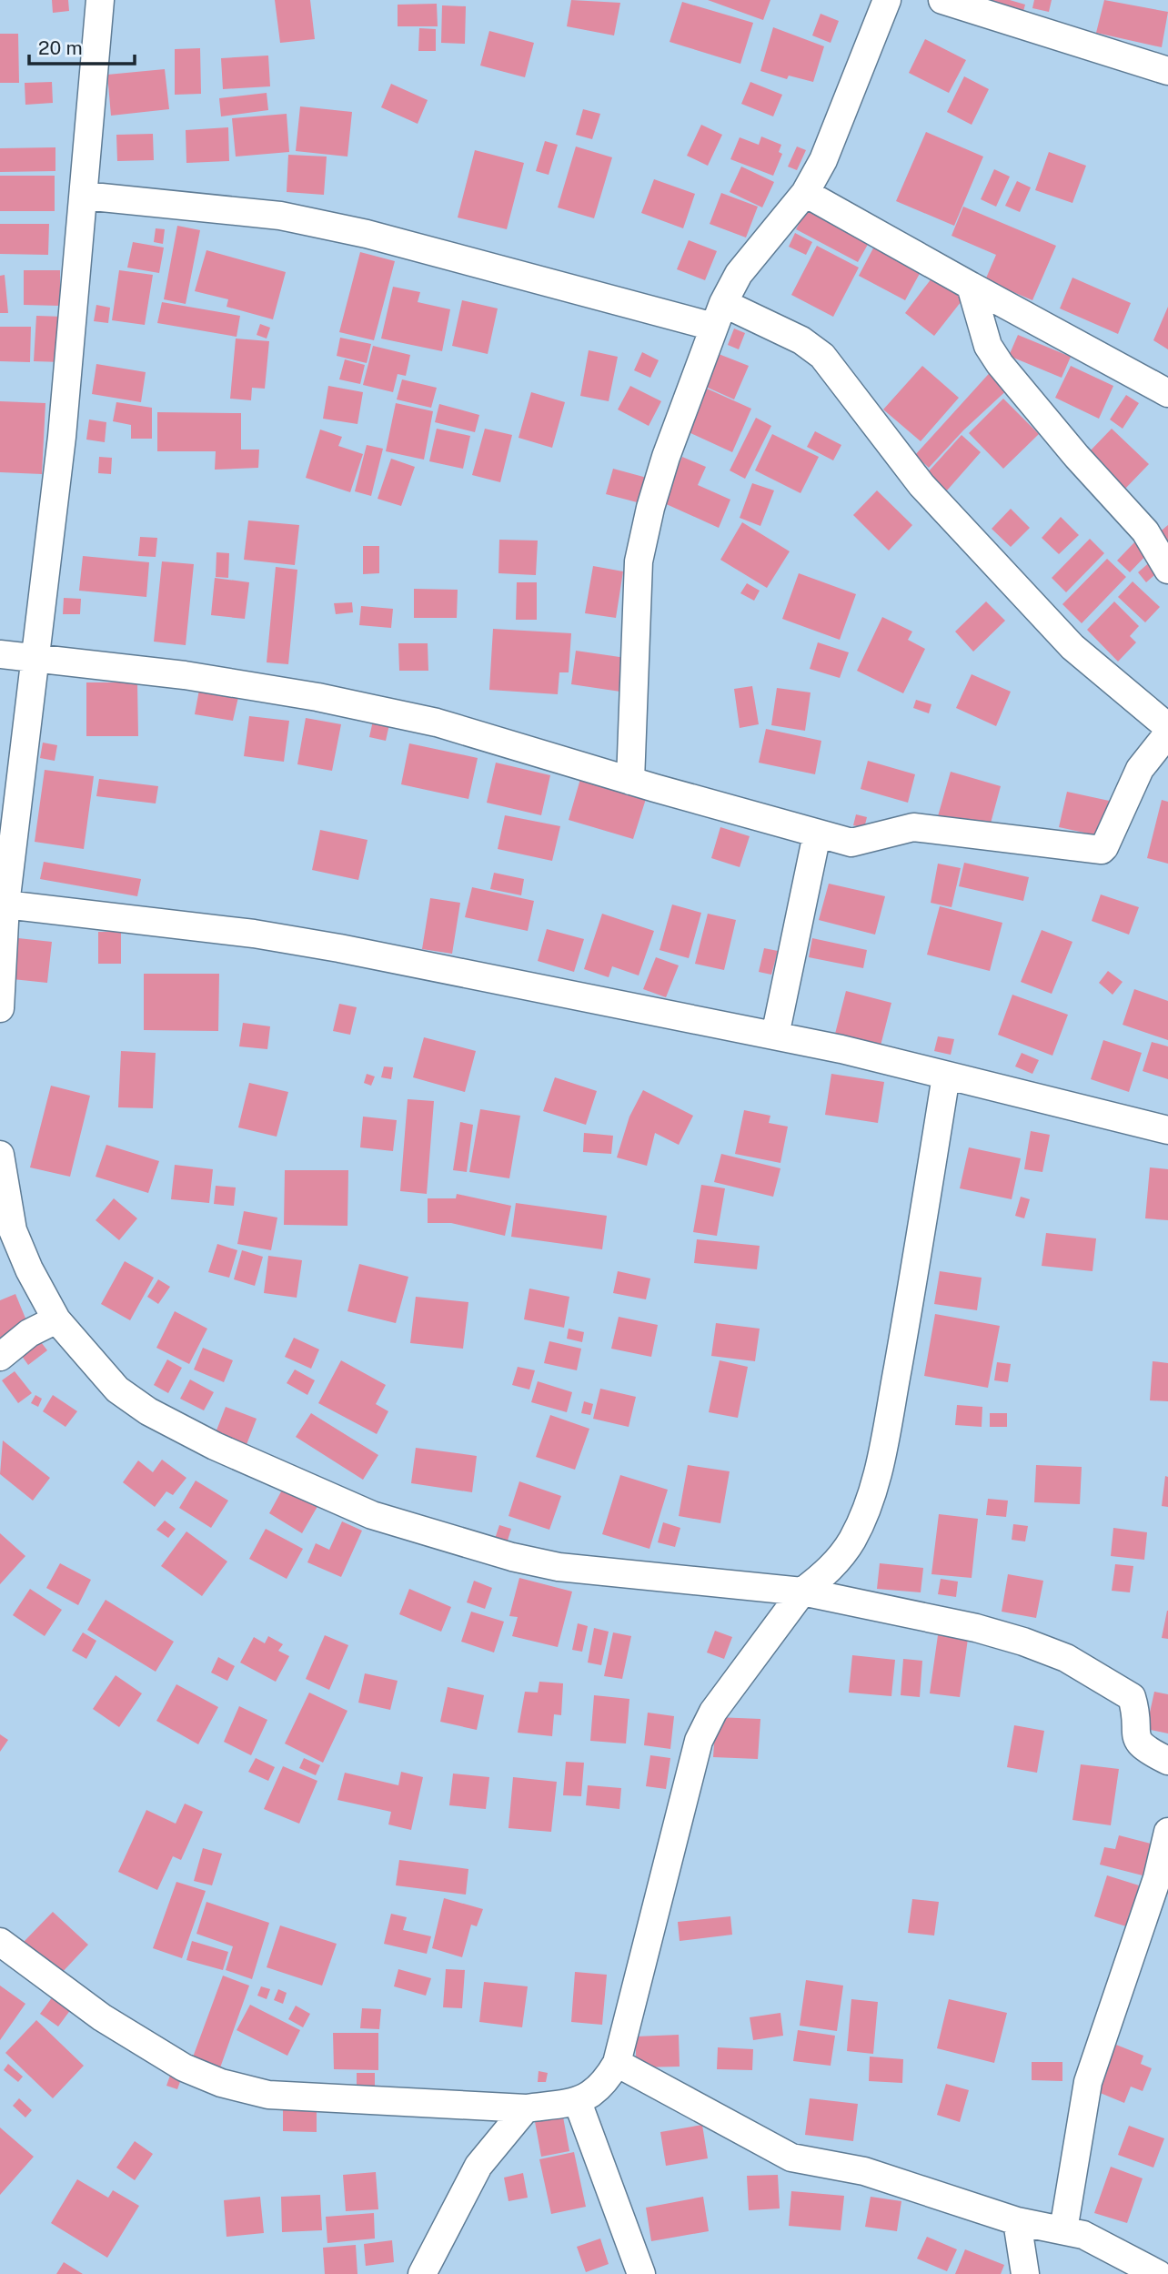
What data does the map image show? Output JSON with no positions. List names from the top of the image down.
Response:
{
  "scale_bar": "20 m"
}
